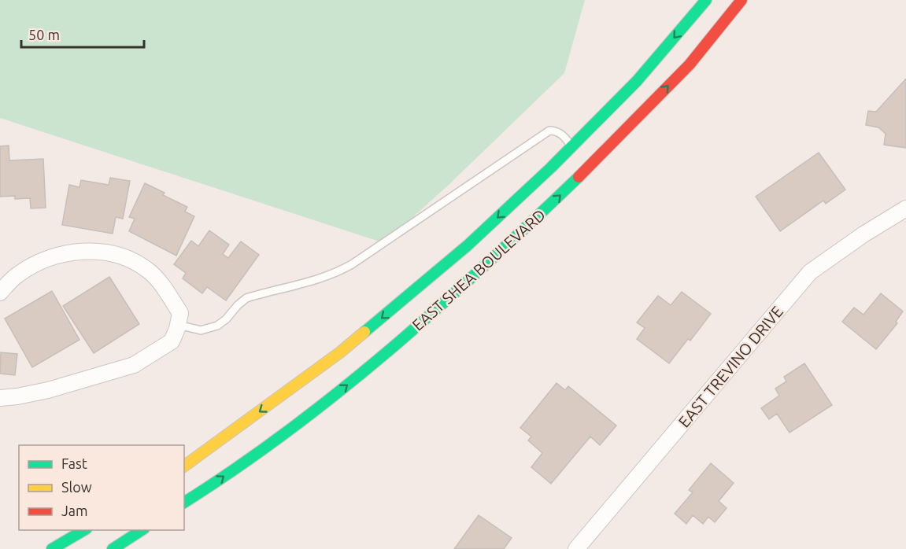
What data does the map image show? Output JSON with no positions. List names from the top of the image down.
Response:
{
  "streets": {
    "main road": ["EAST SHEA BOULEVARD"],
    "street": ["EAST TREVINO DRIVE"]
  },
  "legend": ["Fast", "Slow", "Jam"],
  "scale_bar": "50 m"
}
